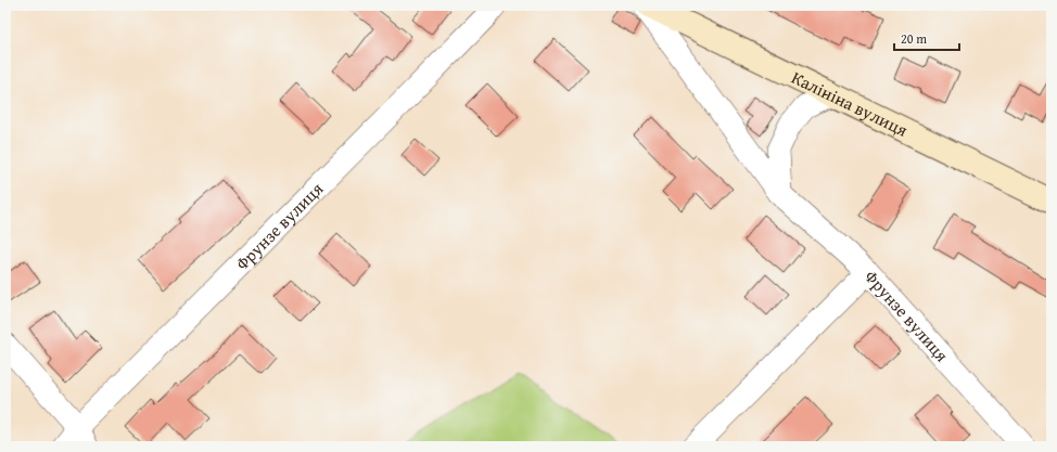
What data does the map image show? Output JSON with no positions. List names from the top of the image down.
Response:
{
  "streets": {
    "street": ["Калініна вулиця", "Фрунзе вулиця"]
  },
  "scale_bar": "20 m"
}
